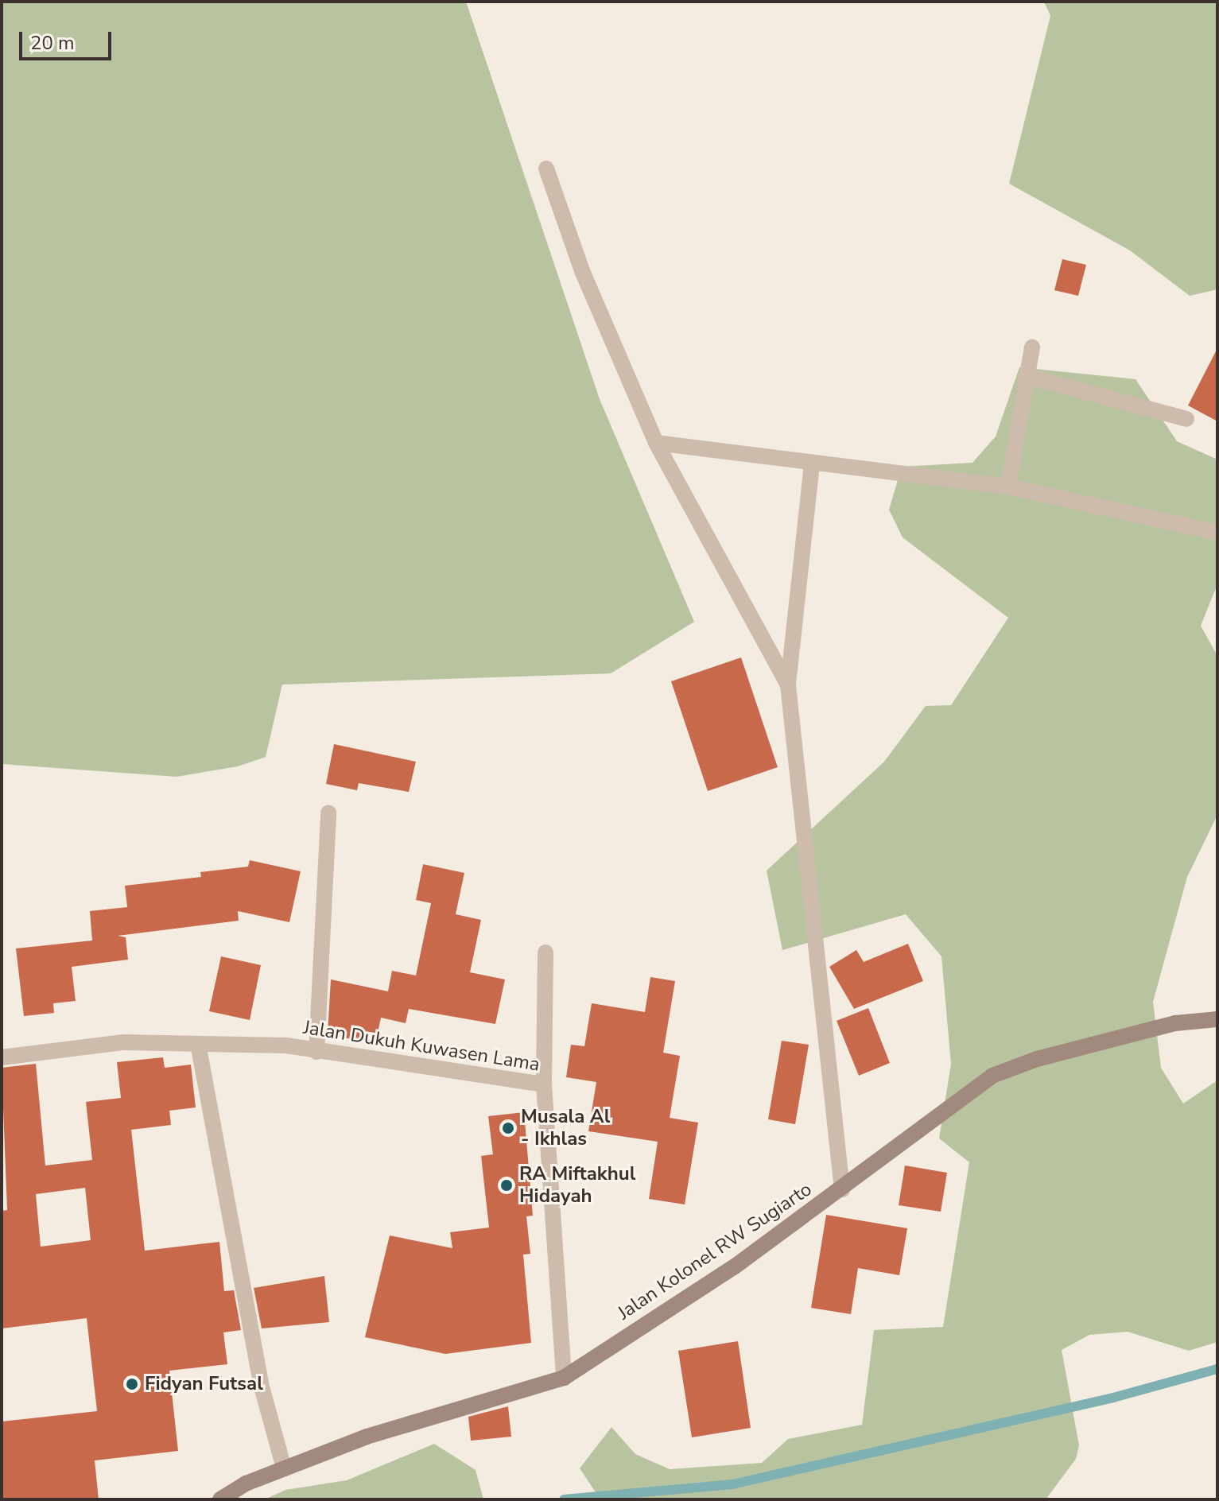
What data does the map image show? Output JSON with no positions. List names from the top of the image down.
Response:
{
  "streets": {
    "main road": ["Jalan Kolonel RW Sugiarto"],
    "street": ["Jalan Dukuh Kuwasen Lama"]
  },
  "crossings": [
    ["Jalan Dukuh Kuwasen Lama", "Jalan Kolonel RW Sugiarto"]
  ],
  "places": ["Musala Al - Ikhlas", "RA Miftakhul Hidayah", "Fidyan Futsal"],
  "scale_bar": "20 m"
}
